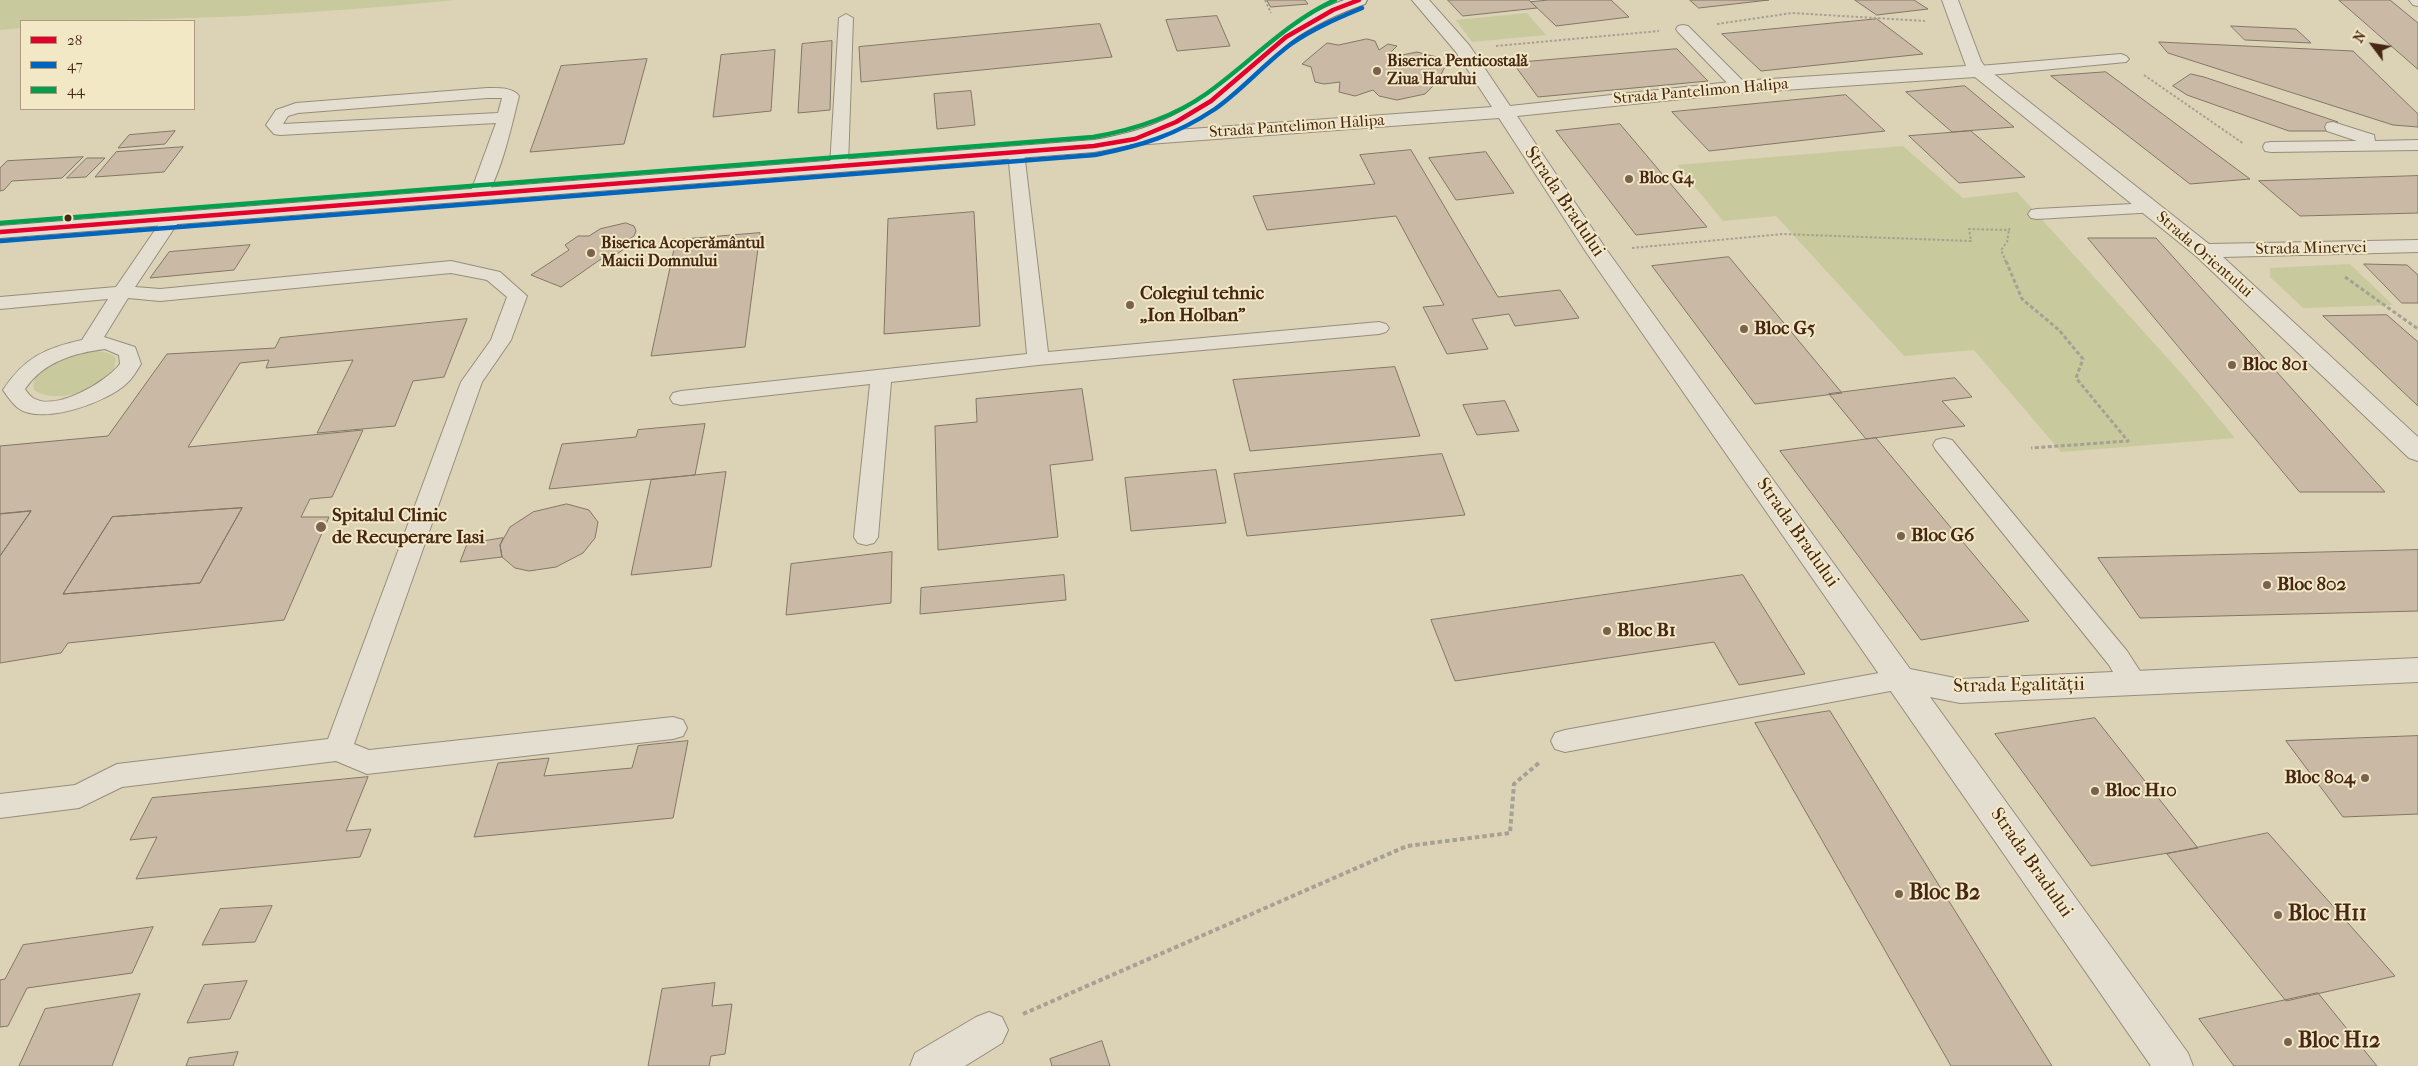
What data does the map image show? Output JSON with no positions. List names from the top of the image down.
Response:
{
  "streets": {
    "street": [
      "Strada Pantelimon Halipa",
      "Strada Bradului",
      "Strada Minervei",
      "Strada Orientului",
      "Strada Egalității"
    ]
  },
  "crossings": [
    ["Strada Pantelimon Halipa", "Strada Bradului"],
    ["Strada Pantelimon Halipa", "Strada Orientului"],
    ["Strada Bradului", "Strada Egalității"],
    ["Strada Minervei", "Strada Orientului"]
  ],
  "places": [
    "Biserica Penticostală Ziua Harului",
    "Bloc G4",
    "Biserica Acoperământul Maicii Domnului",
    "Colegiul tehnic „Ion Holban”",
    "Bloc G5",
    "Bloc 801",
    "Spitalul Clinic de Recuperare Iasi",
    "Bloc G6",
    "Bloc 802",
    "Bloc B1",
    "Bloc 804",
    "Bloc H10",
    "Bloc B2",
    "Bloc H11",
    "Bloc H12"
  ],
  "lines": ["transit line 28", "transit line 44", "transit line 47"],
  "legend": ["28", "47", "44"],
  "north": "top left"
}
